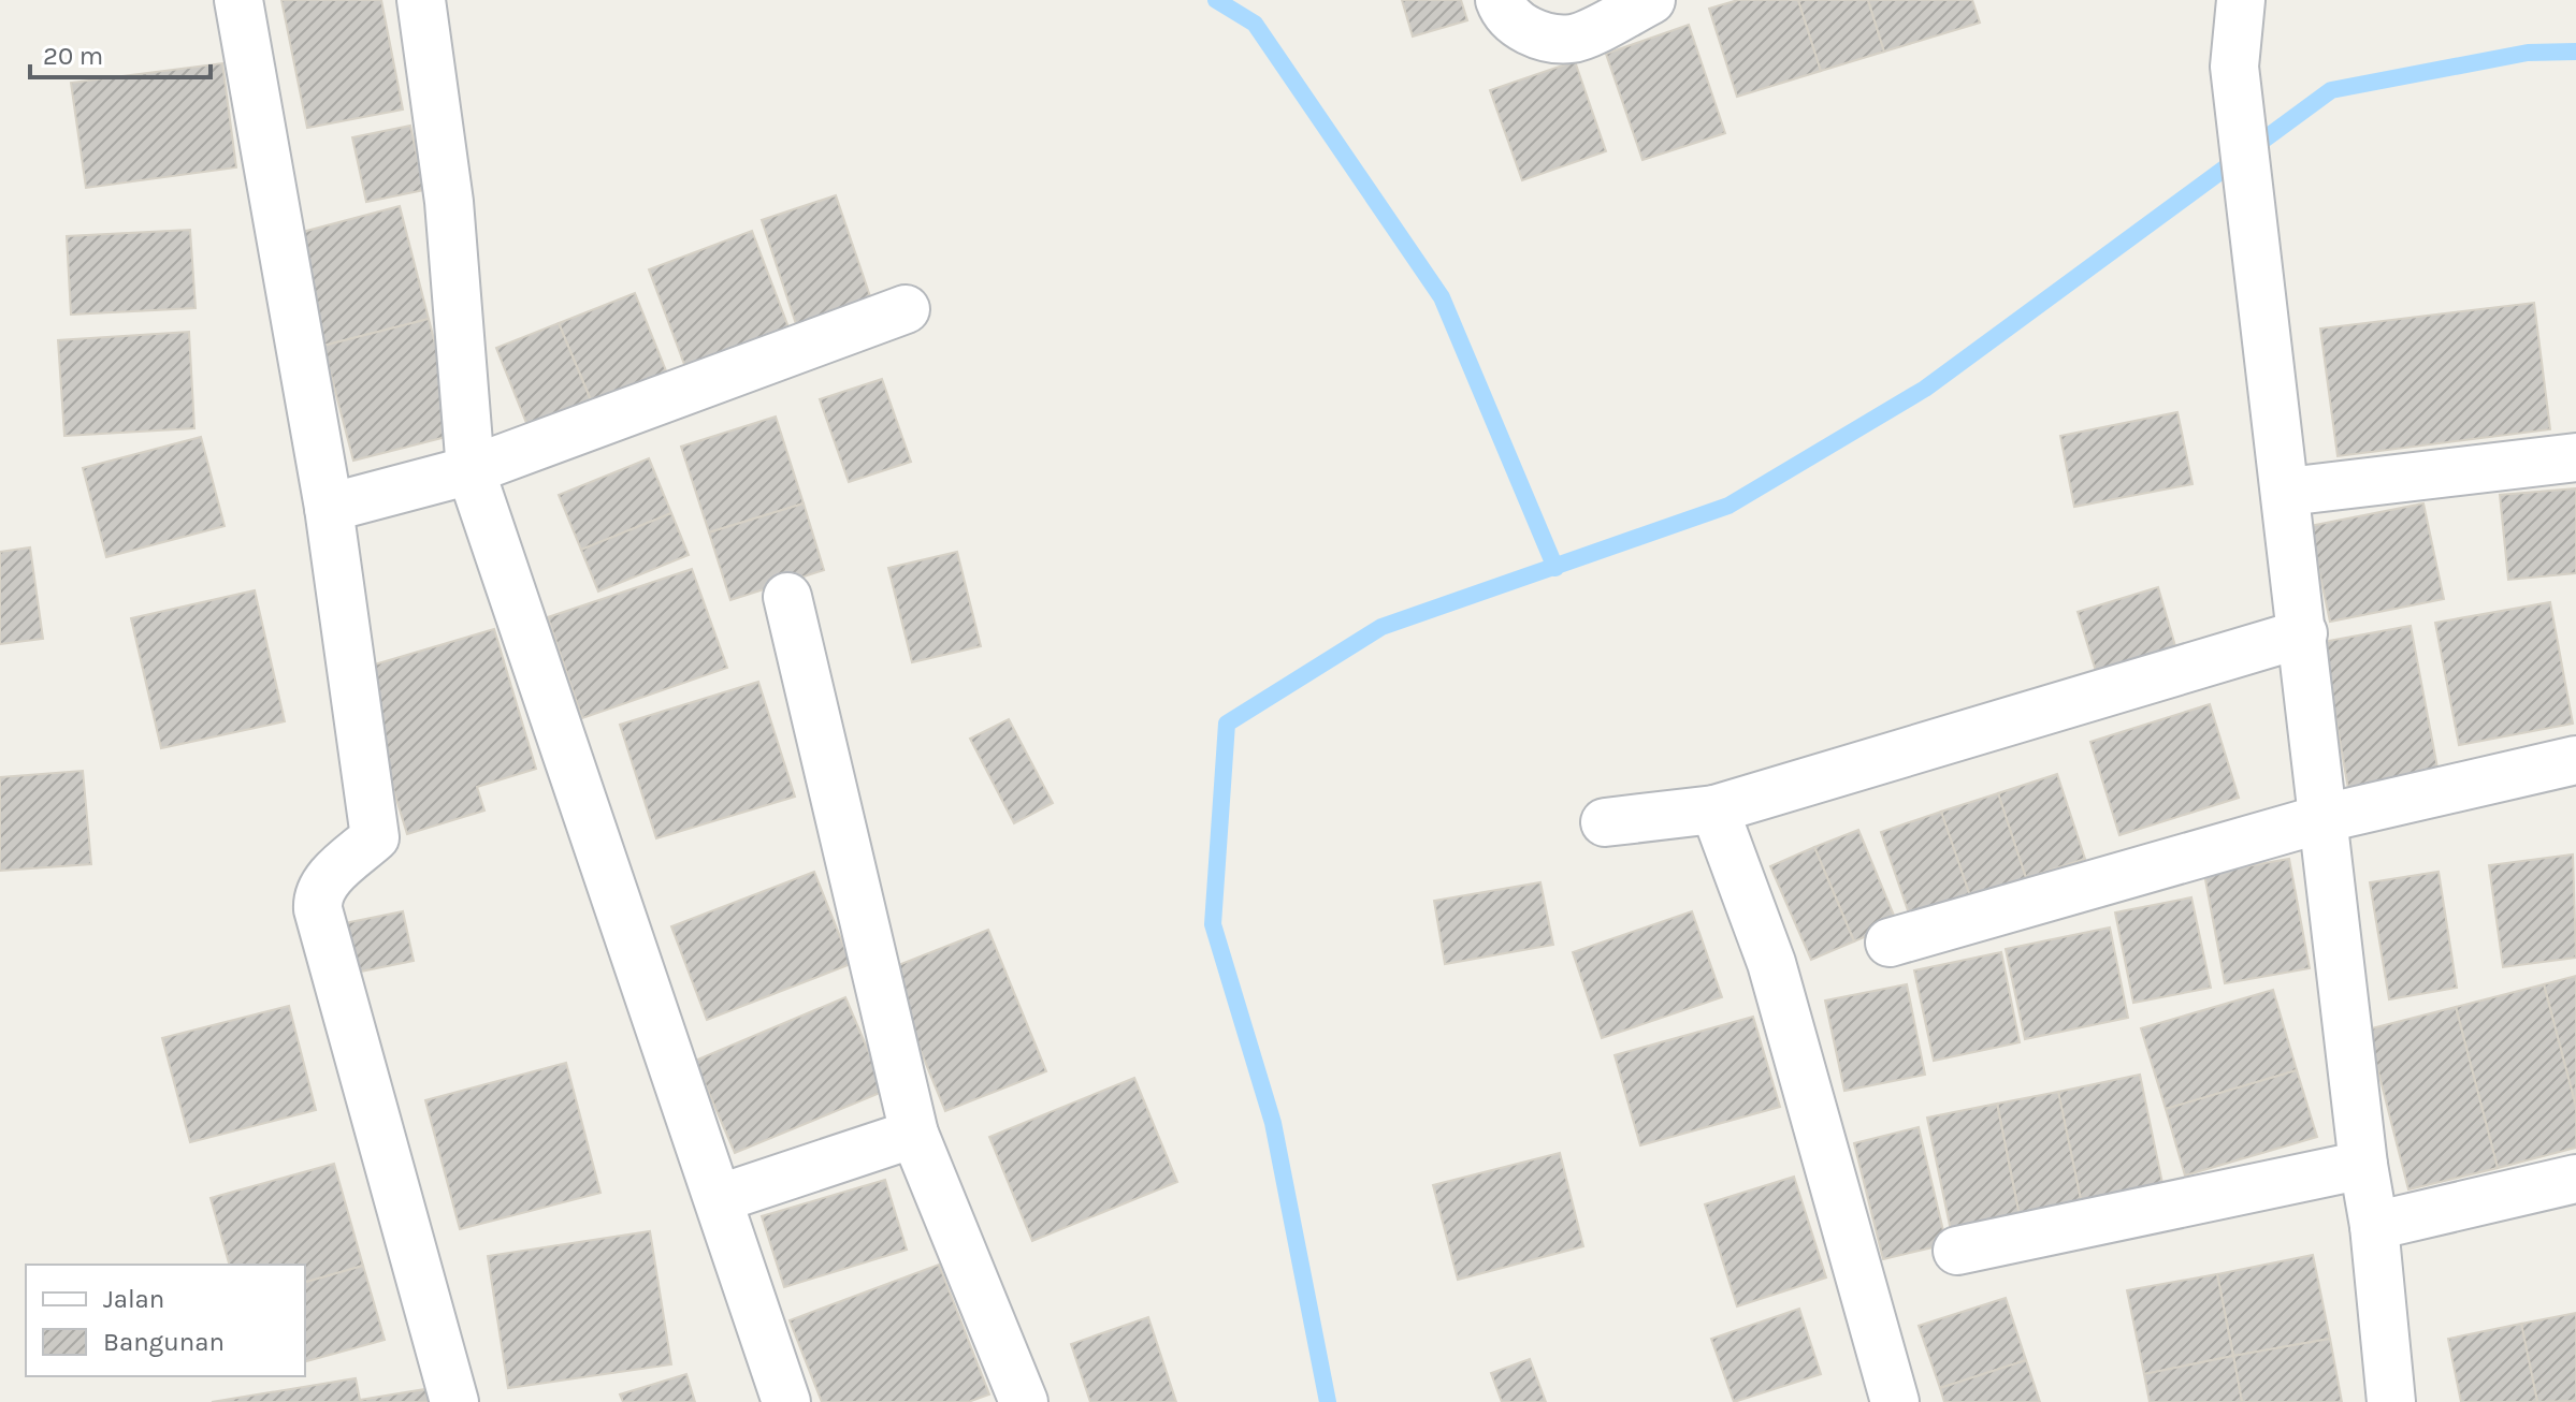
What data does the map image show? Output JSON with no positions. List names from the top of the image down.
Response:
{
  "legend": ["Jalan", "Bangunan"],
  "scale_bar": "20 m"
}
